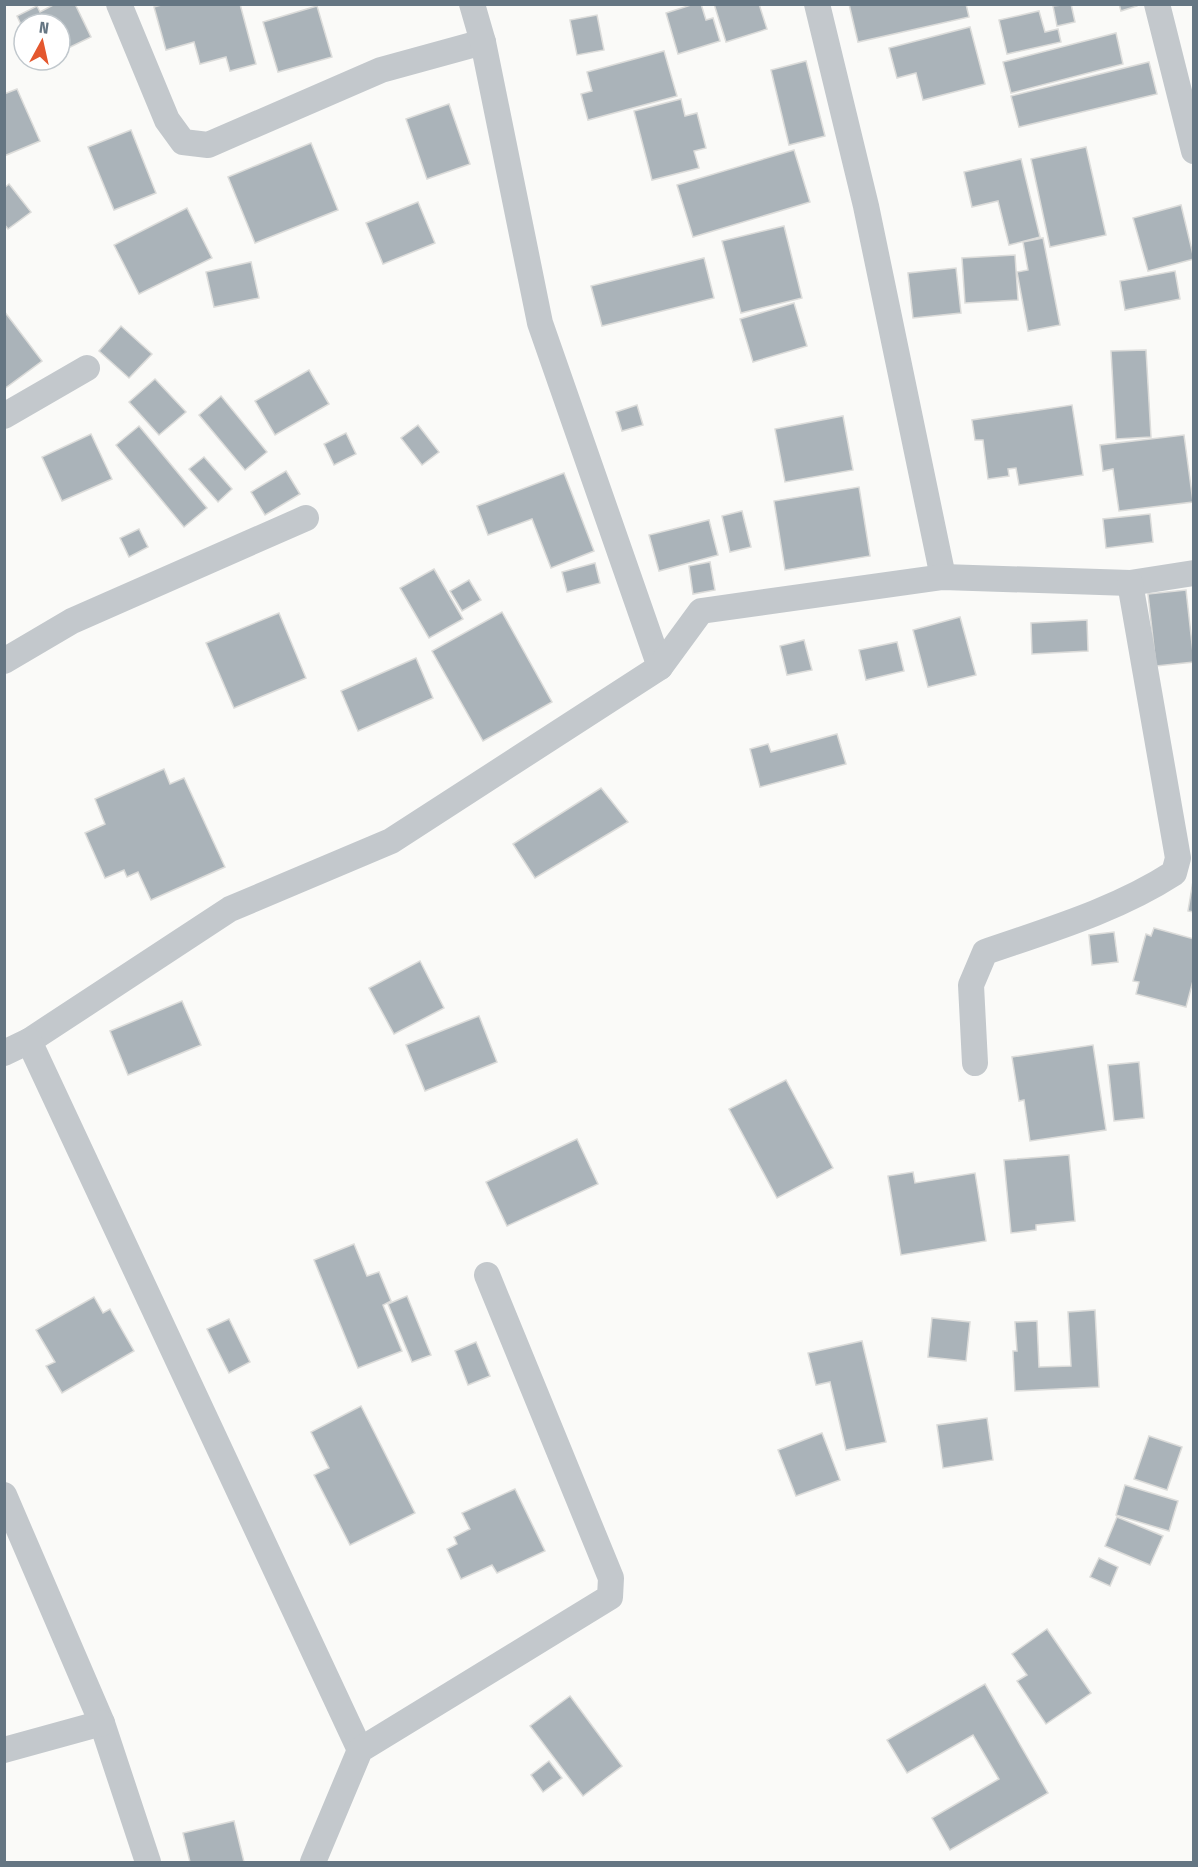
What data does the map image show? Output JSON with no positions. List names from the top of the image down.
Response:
{
  "north": "top"
}
